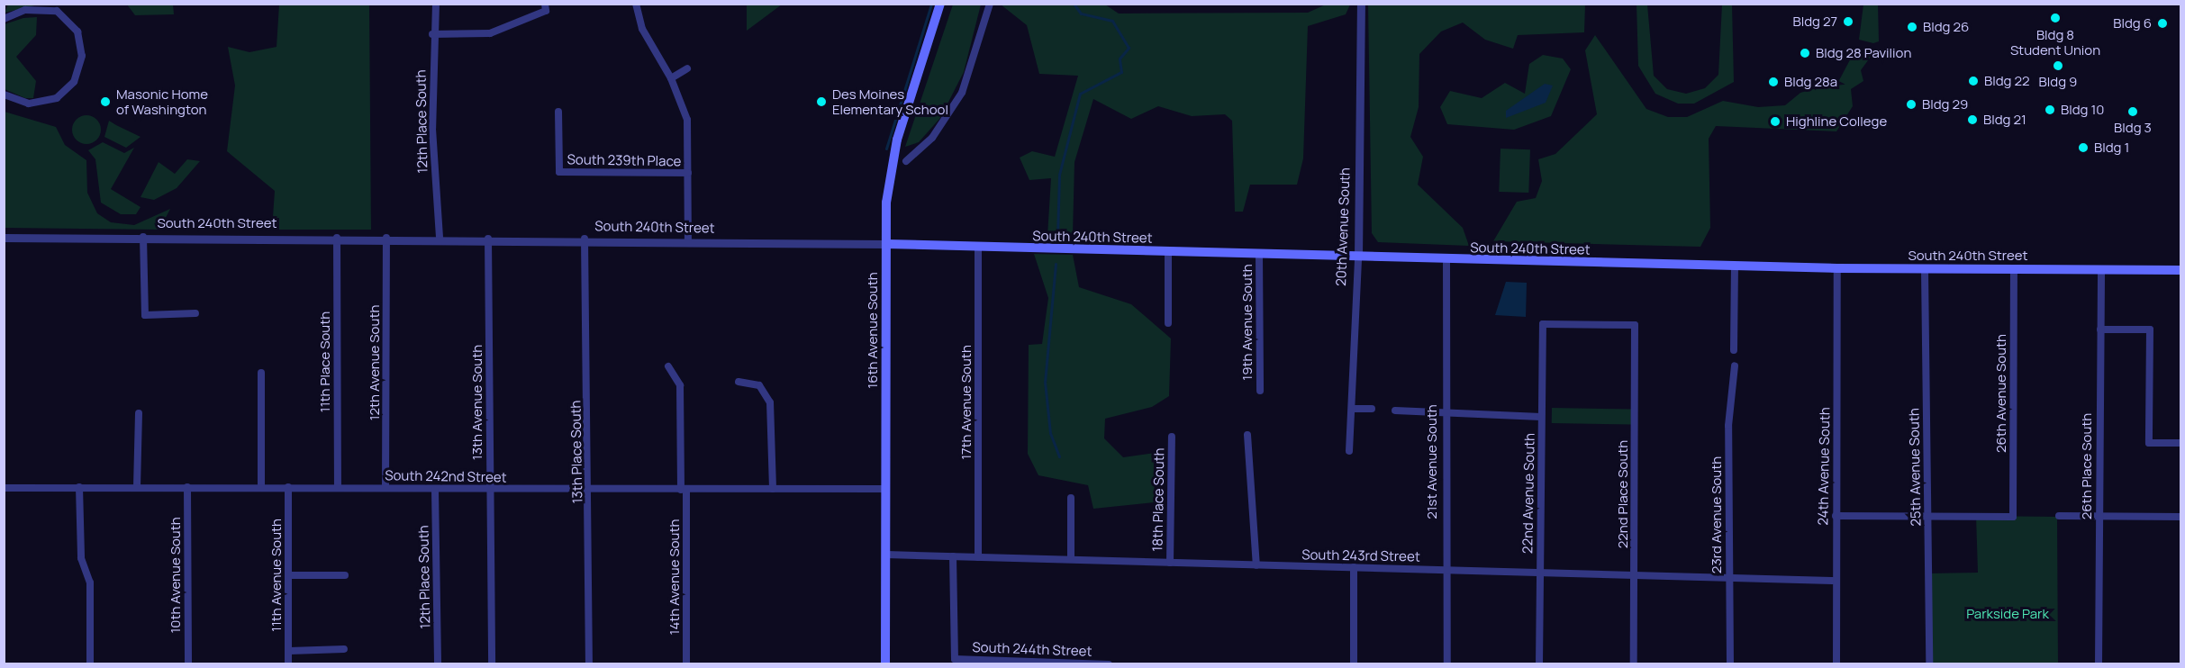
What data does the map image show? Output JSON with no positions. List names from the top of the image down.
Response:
{
  "streets": {
    "main road": ["South 240th Street", "16th Avenue South"],
    "street": [
      "12th Place South",
      "South 239th Place",
      "20th Avenue South",
      "19th Avenue South",
      "11th Place South",
      "12th Avenue South",
      "26th Avenue South",
      "13th Avenue South",
      "17th Avenue South",
      "13th Place South",
      "21st Avenue South",
      "24th Avenue South",
      "26th Place South",
      "25th Avenue South",
      "South 242nd Street",
      "22nd Avenue South",
      "22nd Place South",
      "18th Place South",
      "23rd Avenue South",
      "South 243rd Street",
      "10th Avenue South",
      "11th Avenue South",
      "14th Avenue South",
      "South 244th Street"
    ]
  },
  "crossings": [
    ["12th Place South", "South 240th Street"],
    ["12th Place South", "South 242nd Street"],
    ["South 240th Street", "20th Avenue South"],
    ["South 240th Street", "19th Avenue South"],
    ["South 240th Street", "16th Avenue South"],
    ["South 240th Street", "11th Place South"],
    ["South 240th Street", "12th Avenue South"],
    ["South 240th Street", "26th Avenue South"],
    ["South 240th Street", "13th Avenue South"],
    ["South 240th Street", "17th Avenue South"],
    ["South 240th Street", "13th Place South"],
    ["South 240th Street", "21st Avenue South"],
    ["South 240th Street", "24th Avenue South"],
    ["South 240th Street", "26th Place South"],
    ["South 240th Street", "25th Avenue South"],
    ["16th Avenue South", "South 242nd Street"],
    ["16th Avenue South", "South 243rd Street"],
    ["11th Place South", "South 242nd Street"],
    ["12th Avenue South", "South 242nd Street"],
    ["26th Avenue South", "25th Avenue South"],
    ["13th Avenue South", "South 242nd Street"],
    ["17th Avenue South", "South 243rd Street"],
    ["13th Place South", "South 242nd Street"],
    ["21st Avenue South", "South 243rd Street"],
    ["24th Avenue South", "South 243rd Street"],
    ["South 242nd Street", "10th Avenue South"],
    ["South 242nd Street", "11th Avenue South"],
    ["South 242nd Street", "14th Avenue South"],
    ["22nd Avenue South", "22nd Place South"],
    ["22nd Avenue South", "South 243rd Street"],
    ["22nd Place South", "South 243rd Street"],
    ["18th Place South", "South 243rd Street"],
    ["23rd Avenue South", "South 243rd Street"],
    ["South 243rd Street", "South 244th Street"]
  ],
  "parks": ["Parkside Park"],
  "places": [
    "Bldg 8 Student Union",
    "Bldg 27",
    "Bldg 6",
    "Bldg 26",
    "Bldg 28 Pavilion",
    "Bldg 9",
    "Bldg 22",
    "Bldg 28a",
    "Masonic Home of Washington",
    "Des Moines Elementary School",
    "Bldg 29",
    "Bldg 10",
    "Bldg 3",
    "Bldg 21",
    "Highline College",
    "Bldg 1"
  ]
}
